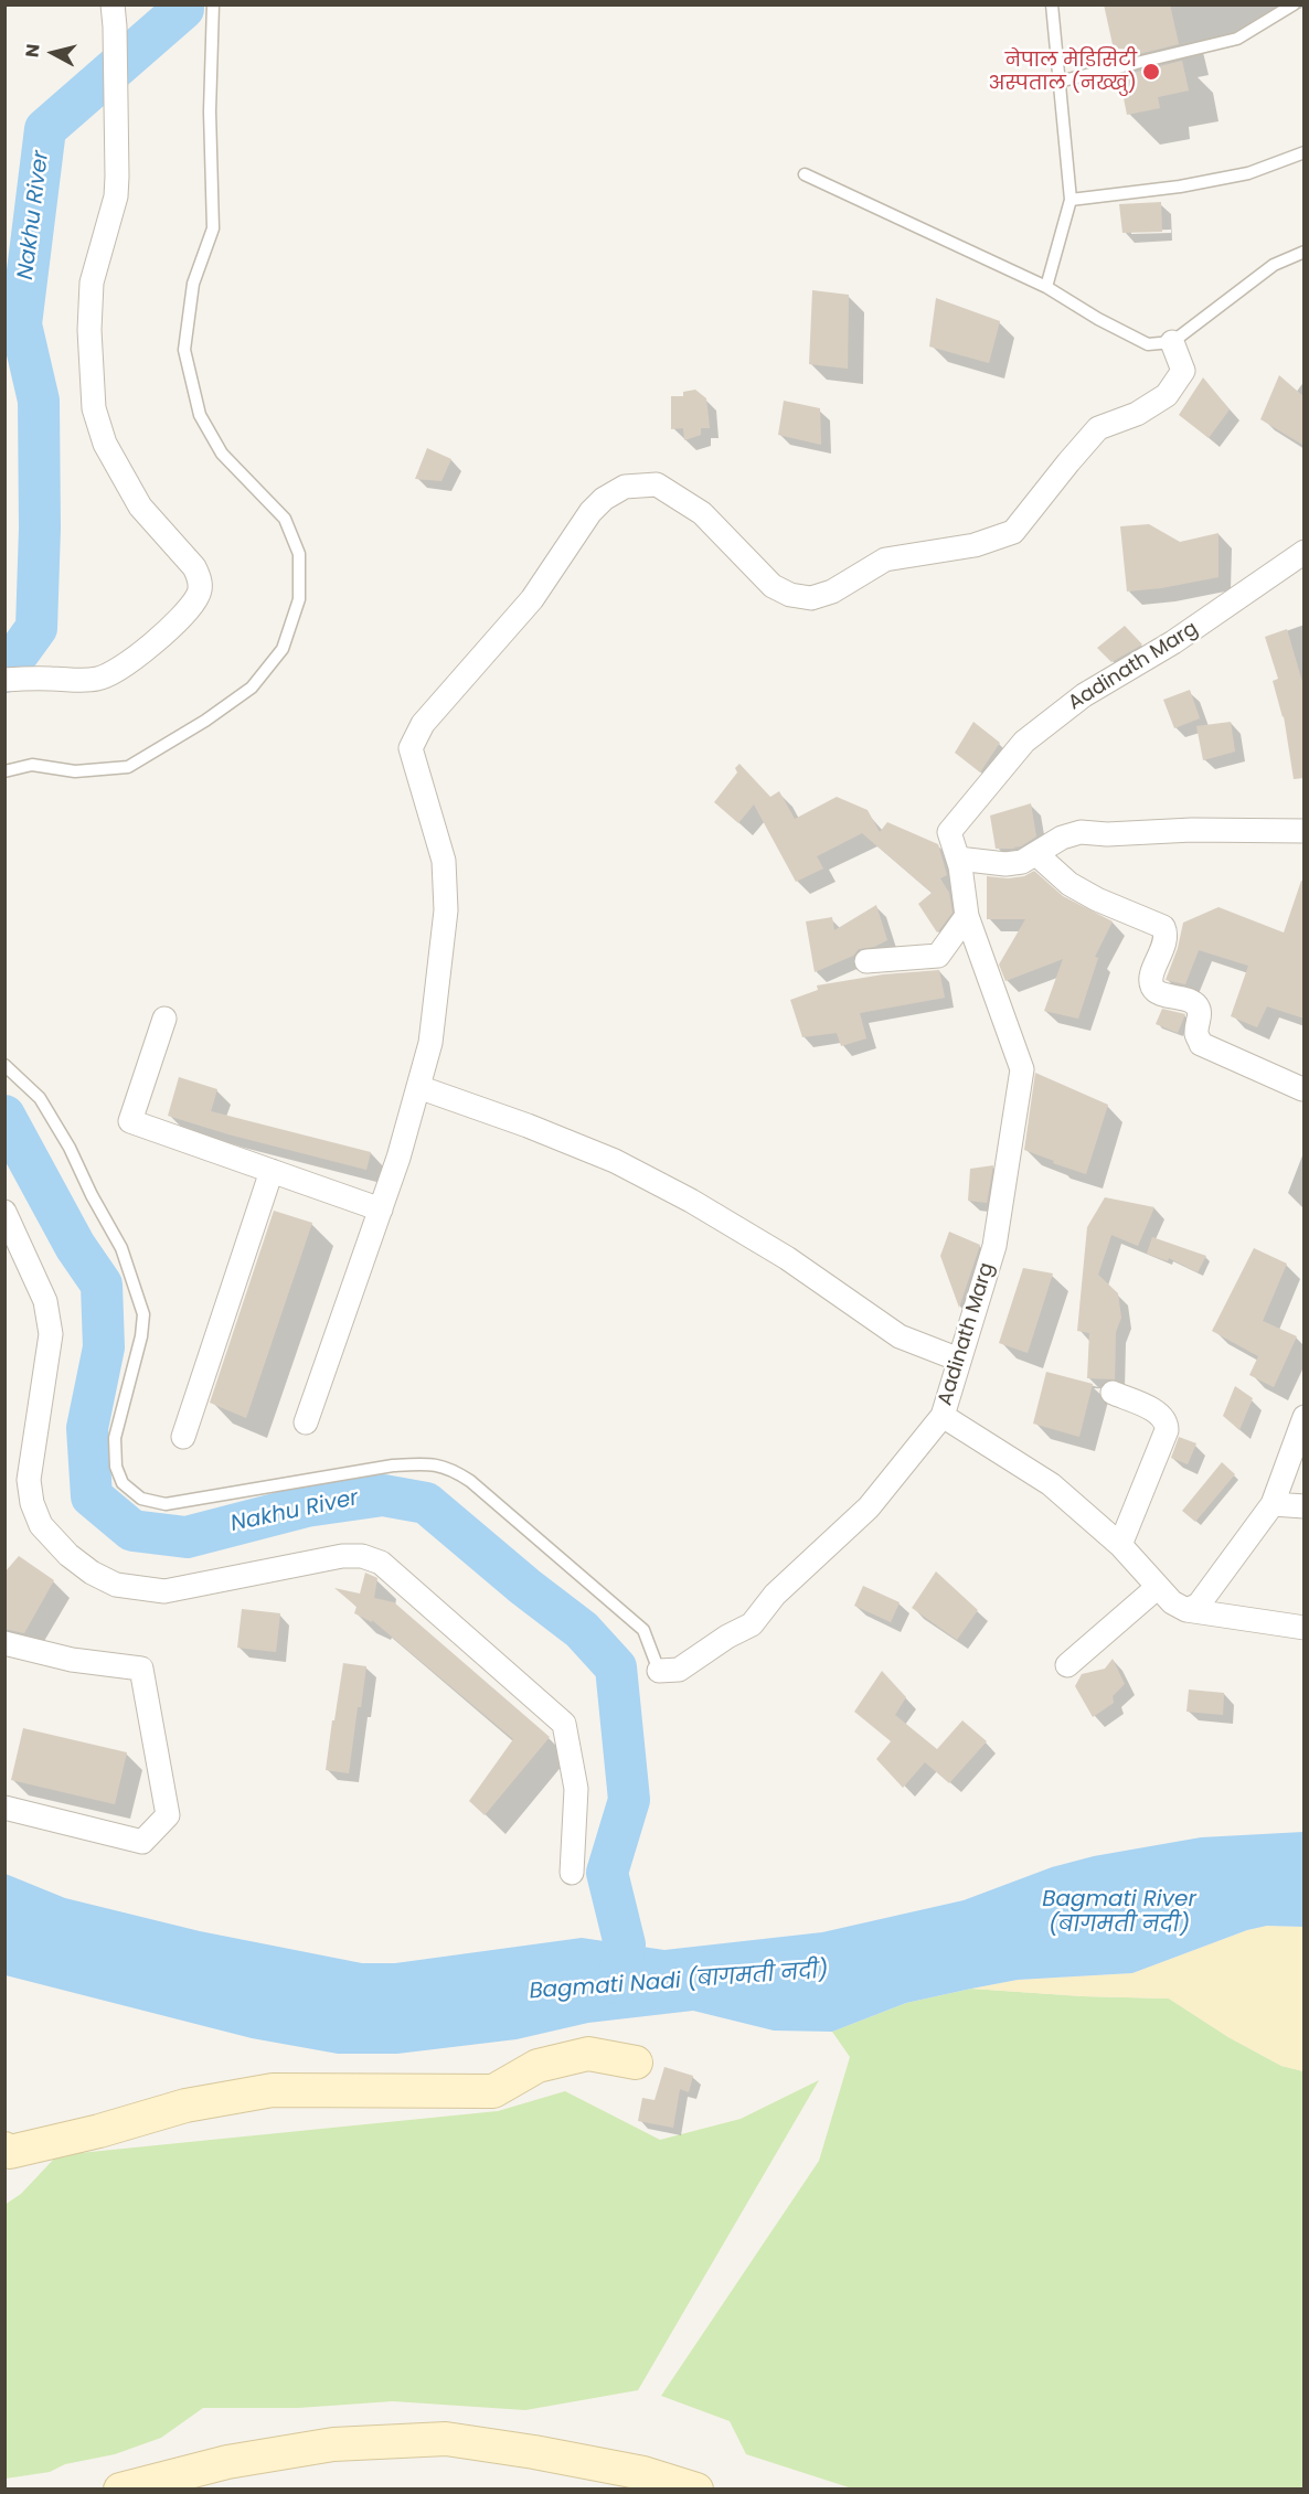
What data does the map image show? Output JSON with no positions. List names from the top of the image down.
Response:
{
  "streets": {
    "street": ["Aadinath Marg"]
  },
  "water": ["Nakhu River", "Bagmati River (बागमती नदी)", "Bagmati Nadi (बागमती नदी)"],
  "places": ["नेपाल मेडिसिटी अस्पताल (नख्खु)"],
  "north": "left"
}
